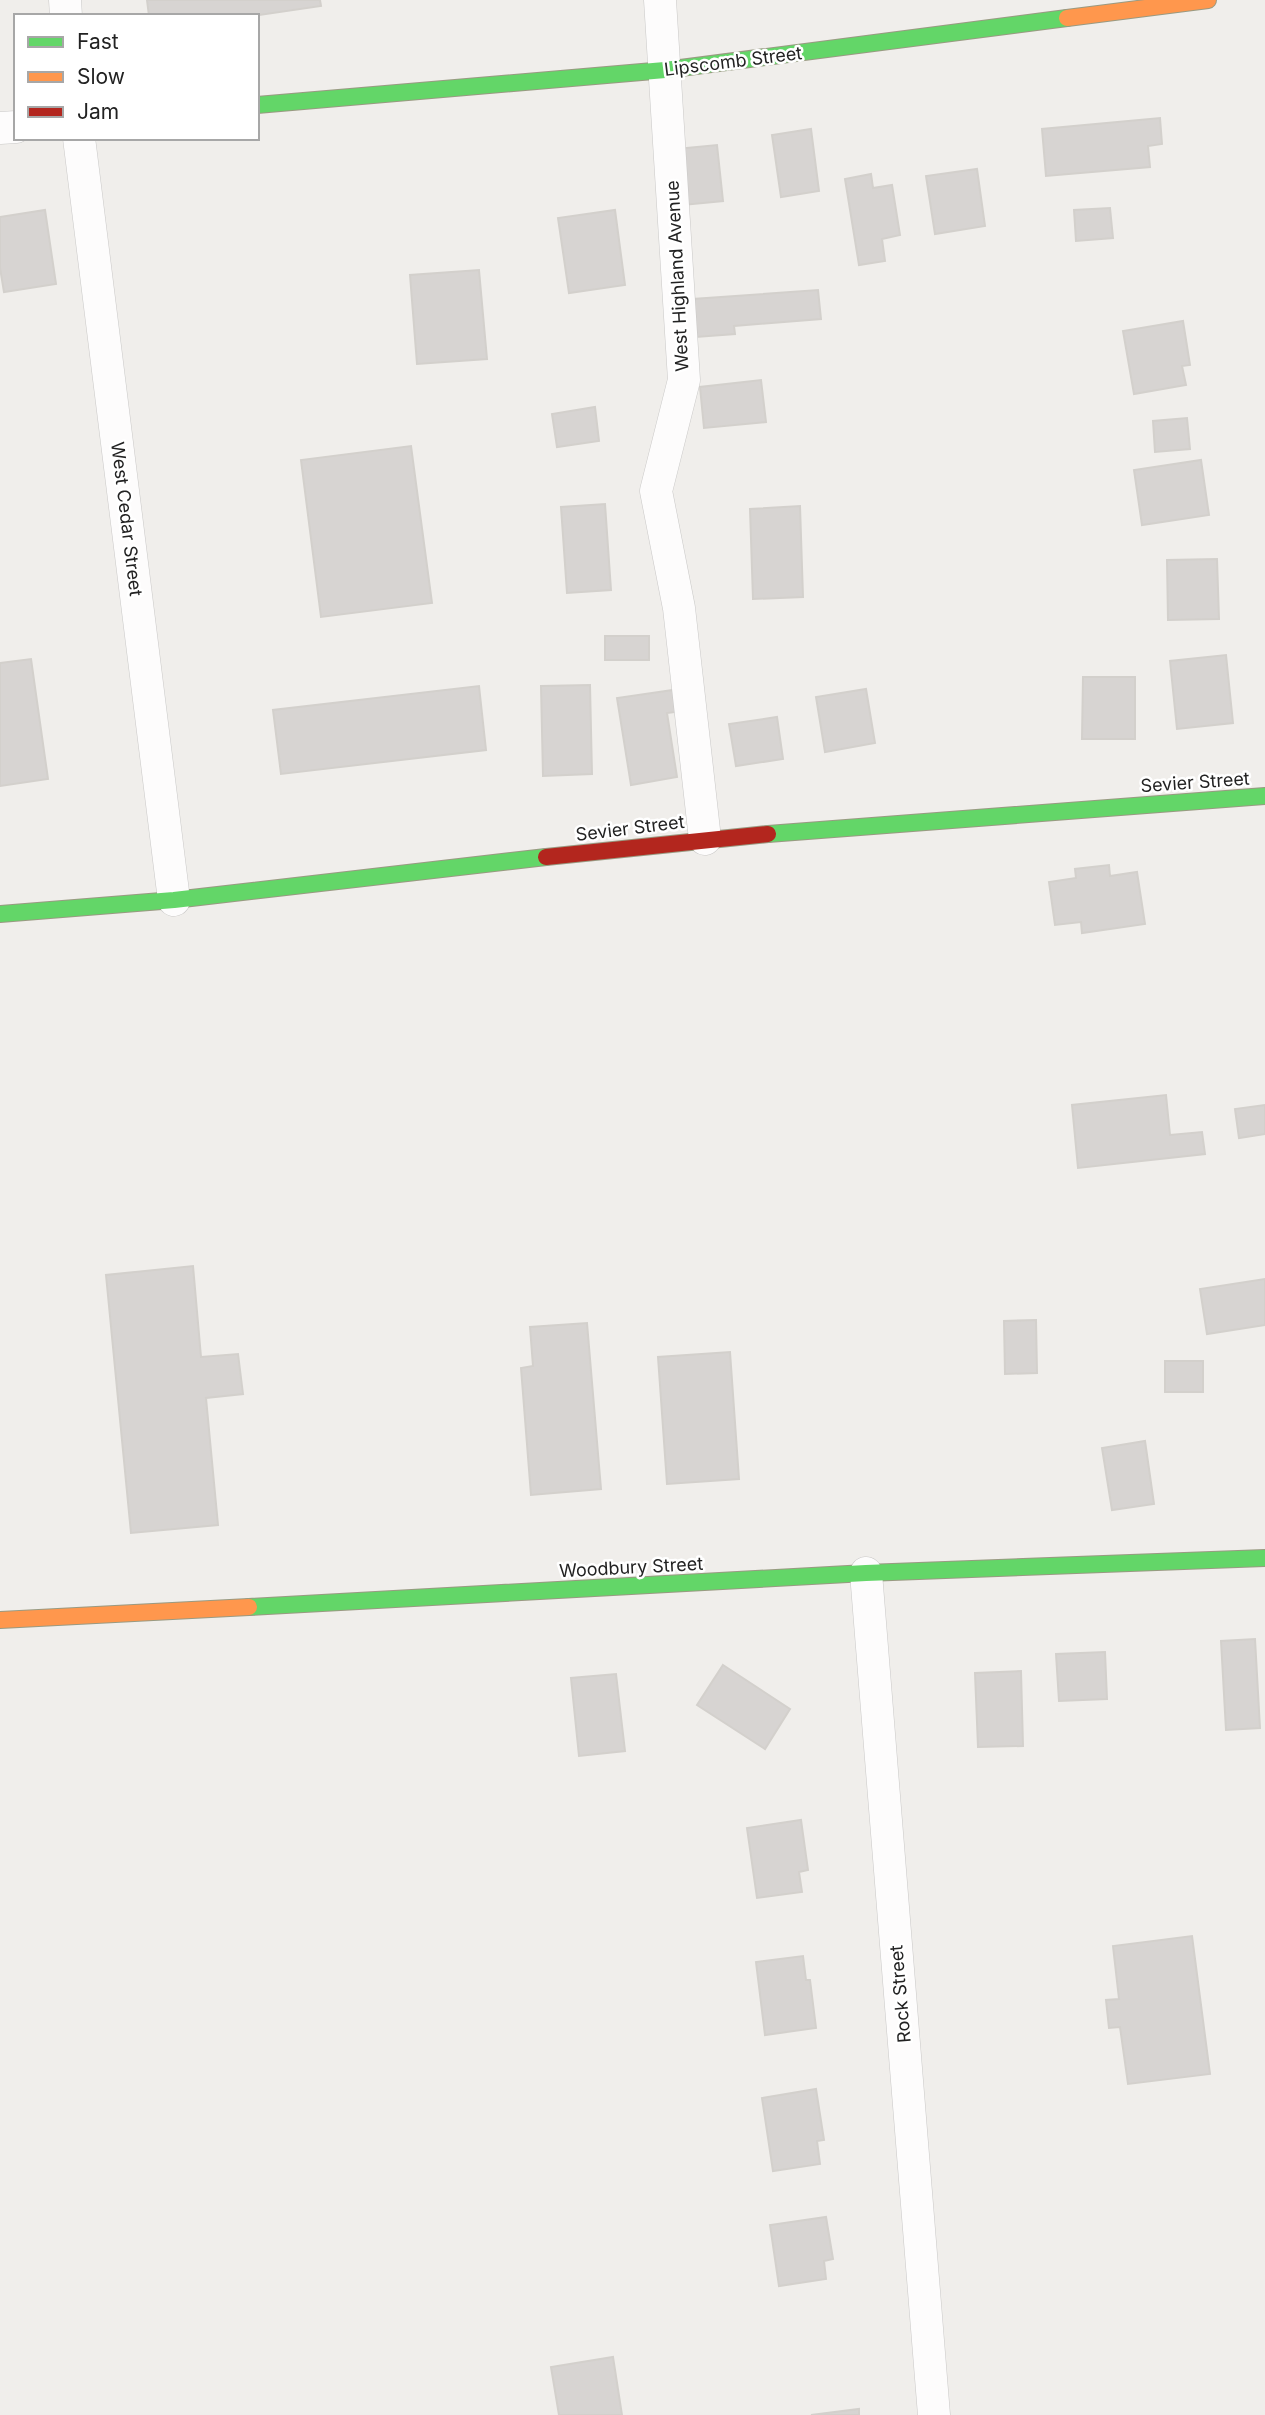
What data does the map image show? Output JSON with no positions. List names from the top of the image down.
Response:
{
  "streets": {
    "street": [
      "Lipscomb Street",
      "West Highland Avenue",
      "West Cedar Street",
      "Sevier Street",
      "Woodbury Street",
      "Rock Street"
    ]
  },
  "crossings": [
    ["Lipscomb Street", "West Highland Avenue"],
    ["West Highland Avenue", "Sevier Street"],
    ["West Cedar Street", "Sevier Street"],
    ["Woodbury Street", "Rock Street"]
  ],
  "legend": ["Fast", "Slow", "Jam"]
}
